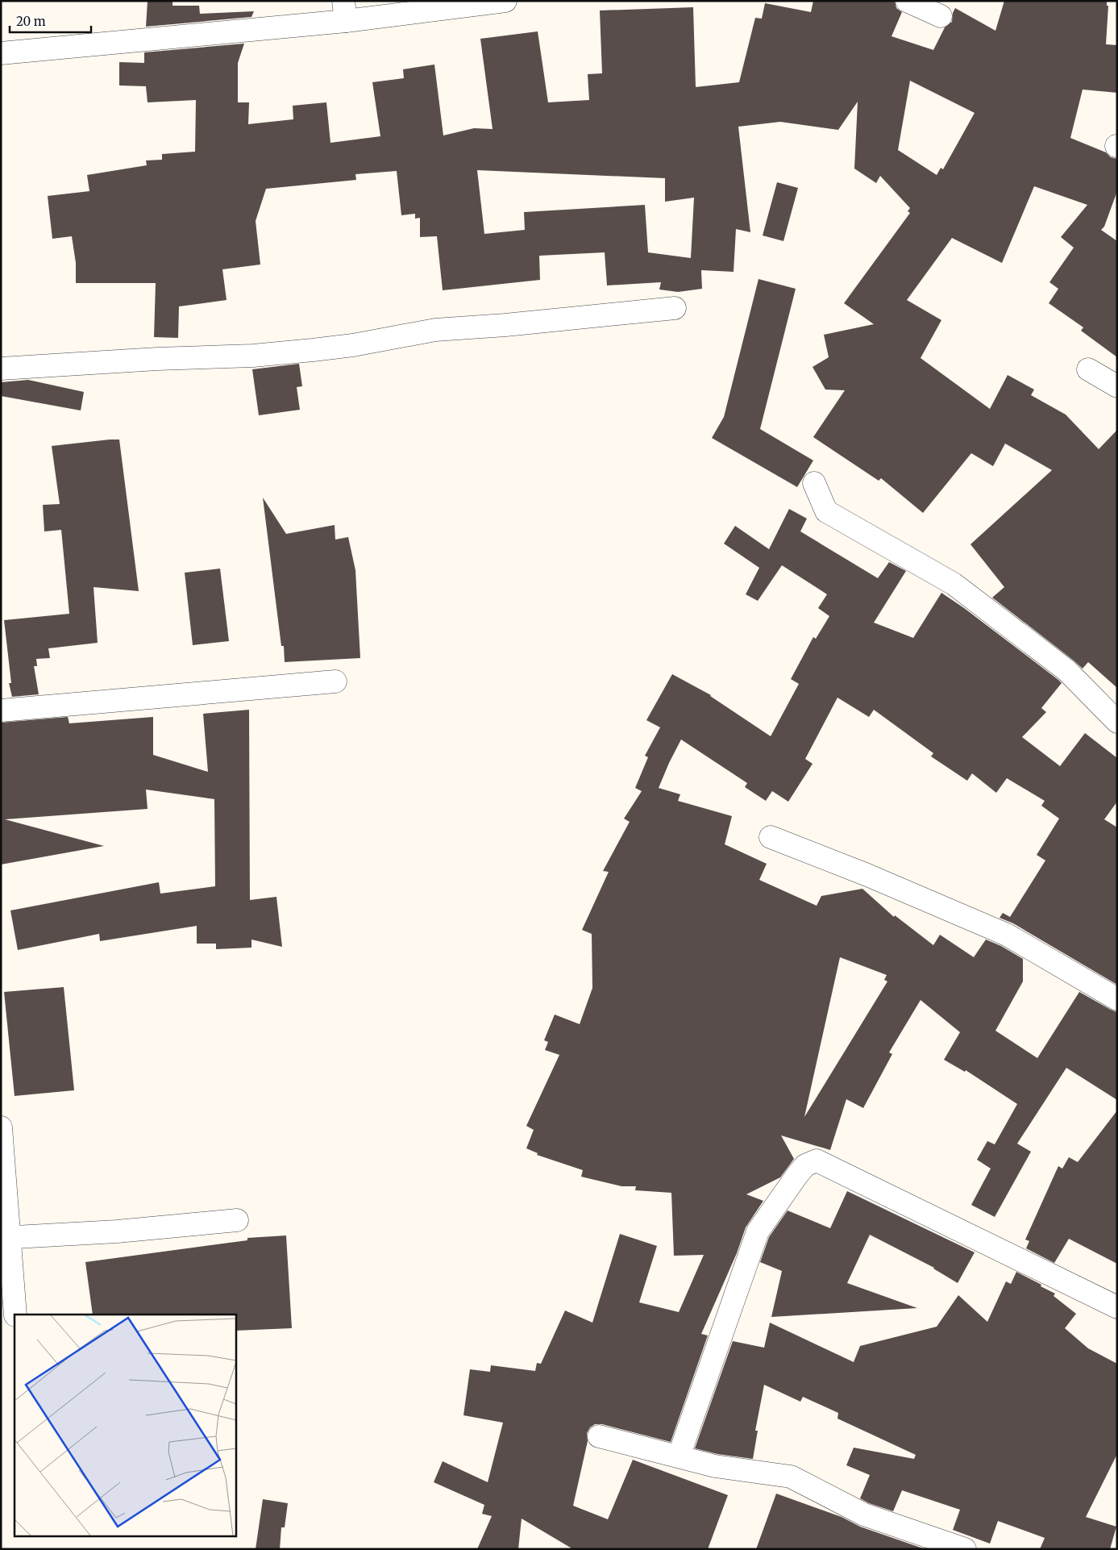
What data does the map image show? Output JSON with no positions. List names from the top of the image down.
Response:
{
  "scale_bar": "20 m"
}
